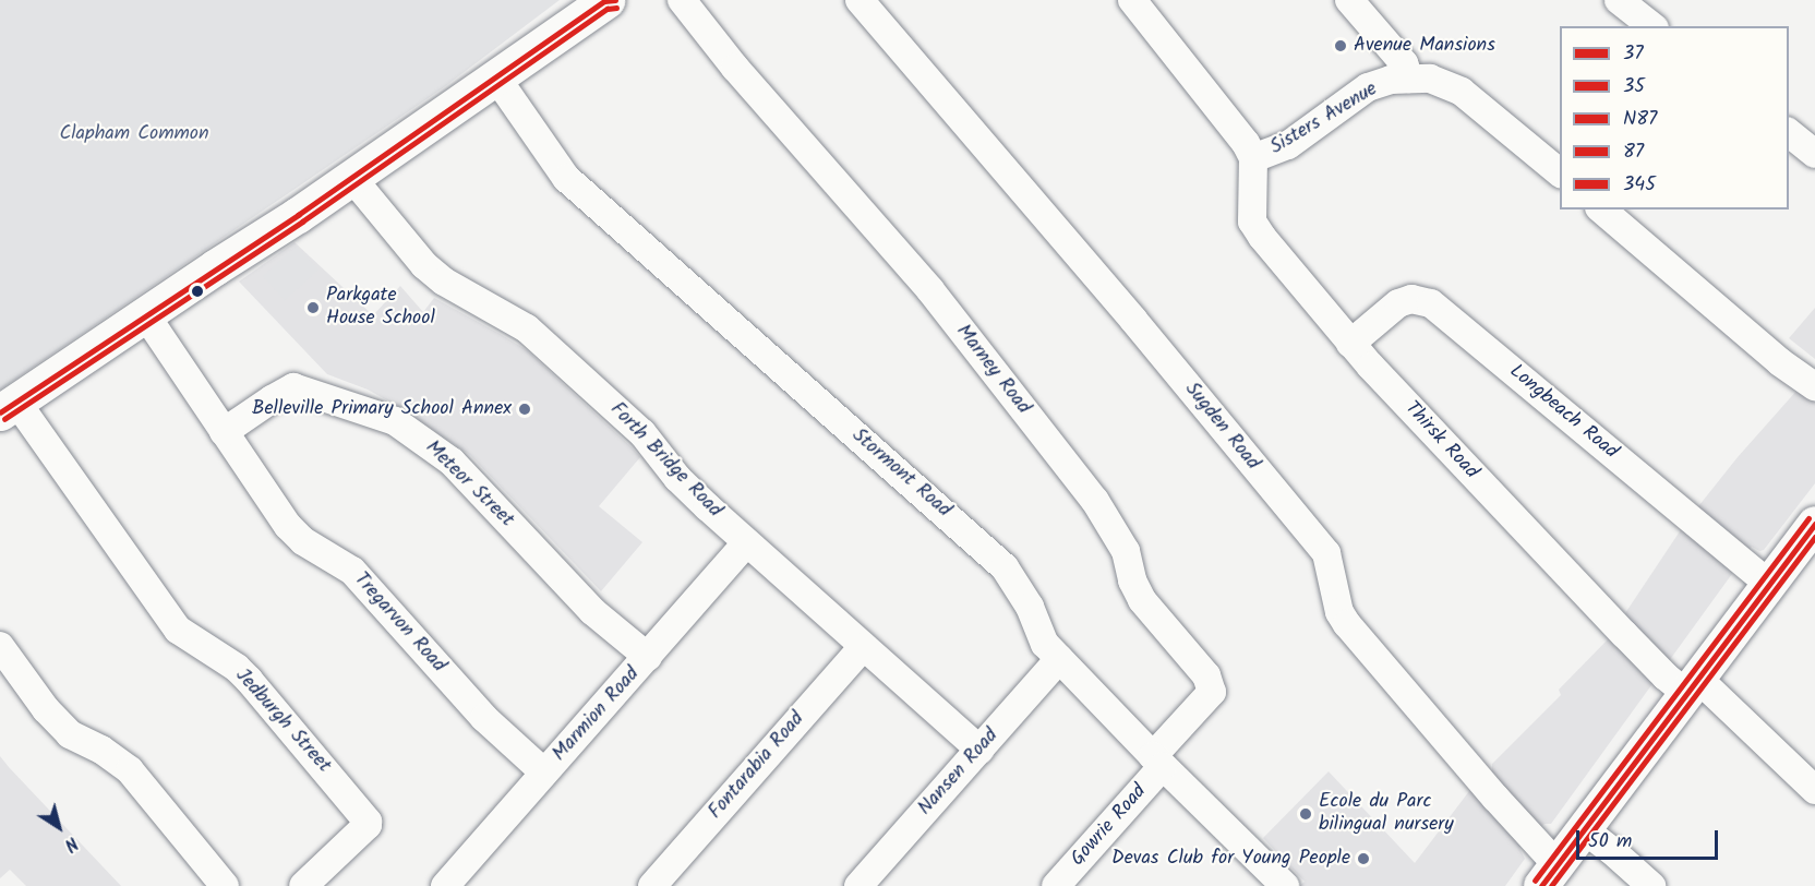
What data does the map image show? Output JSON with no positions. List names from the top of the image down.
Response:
{
  "streets": {
    "street": [
      "Sisters Avenue",
      "Marney Road",
      "Longbeach Road",
      "Sugden Road",
      "Thirsk Road",
      "Forth Bridge Road",
      "Stormont Road",
      "Meteor Street",
      "Tregarvon Road",
      "Marmion Road",
      "Jedburgh Street",
      "Fontarabia Road",
      "Nansen Road",
      "Gowrie Road"
    ]
  },
  "crossings": [
    ["Sisters Avenue", "Thirsk Road"],
    ["Marney Road", "Stormont Road"],
    ["Marney Road", "Gowrie Road"],
    ["Longbeach Road", "Thirsk Road"],
    ["Forth Bridge Road", "Marmion Road"],
    ["Forth Bridge Road", "Fontarabia Road"],
    ["Forth Bridge Road", "Nansen Road"],
    ["Stormont Road", "Nansen Road"],
    ["Stormont Road", "Gowrie Road"],
    ["Meteor Street", "Tregarvon Road"],
    ["Meteor Street", "Marmion Road"],
    ["Tregarvon Road", "Marmion Road"]
  ],
  "parks": ["Clapham Common"],
  "places": [
    "Avenue Mansions",
    "Parkgate House School",
    "Belleville Primary School Annex",
    "Ecole du Parc bilingual nursery",
    "Devas Club for Young People"
  ],
  "lines": [
    "transit line 37",
    "transit line 35",
    "transit line 345",
    "transit line N87",
    "transit line 87"
  ],
  "legend": [
    "37",
    "35",
    "N87",
    "87",
    "345"
  ],
  "scale_bar": "50 m",
  "north": "bottom right"
}
